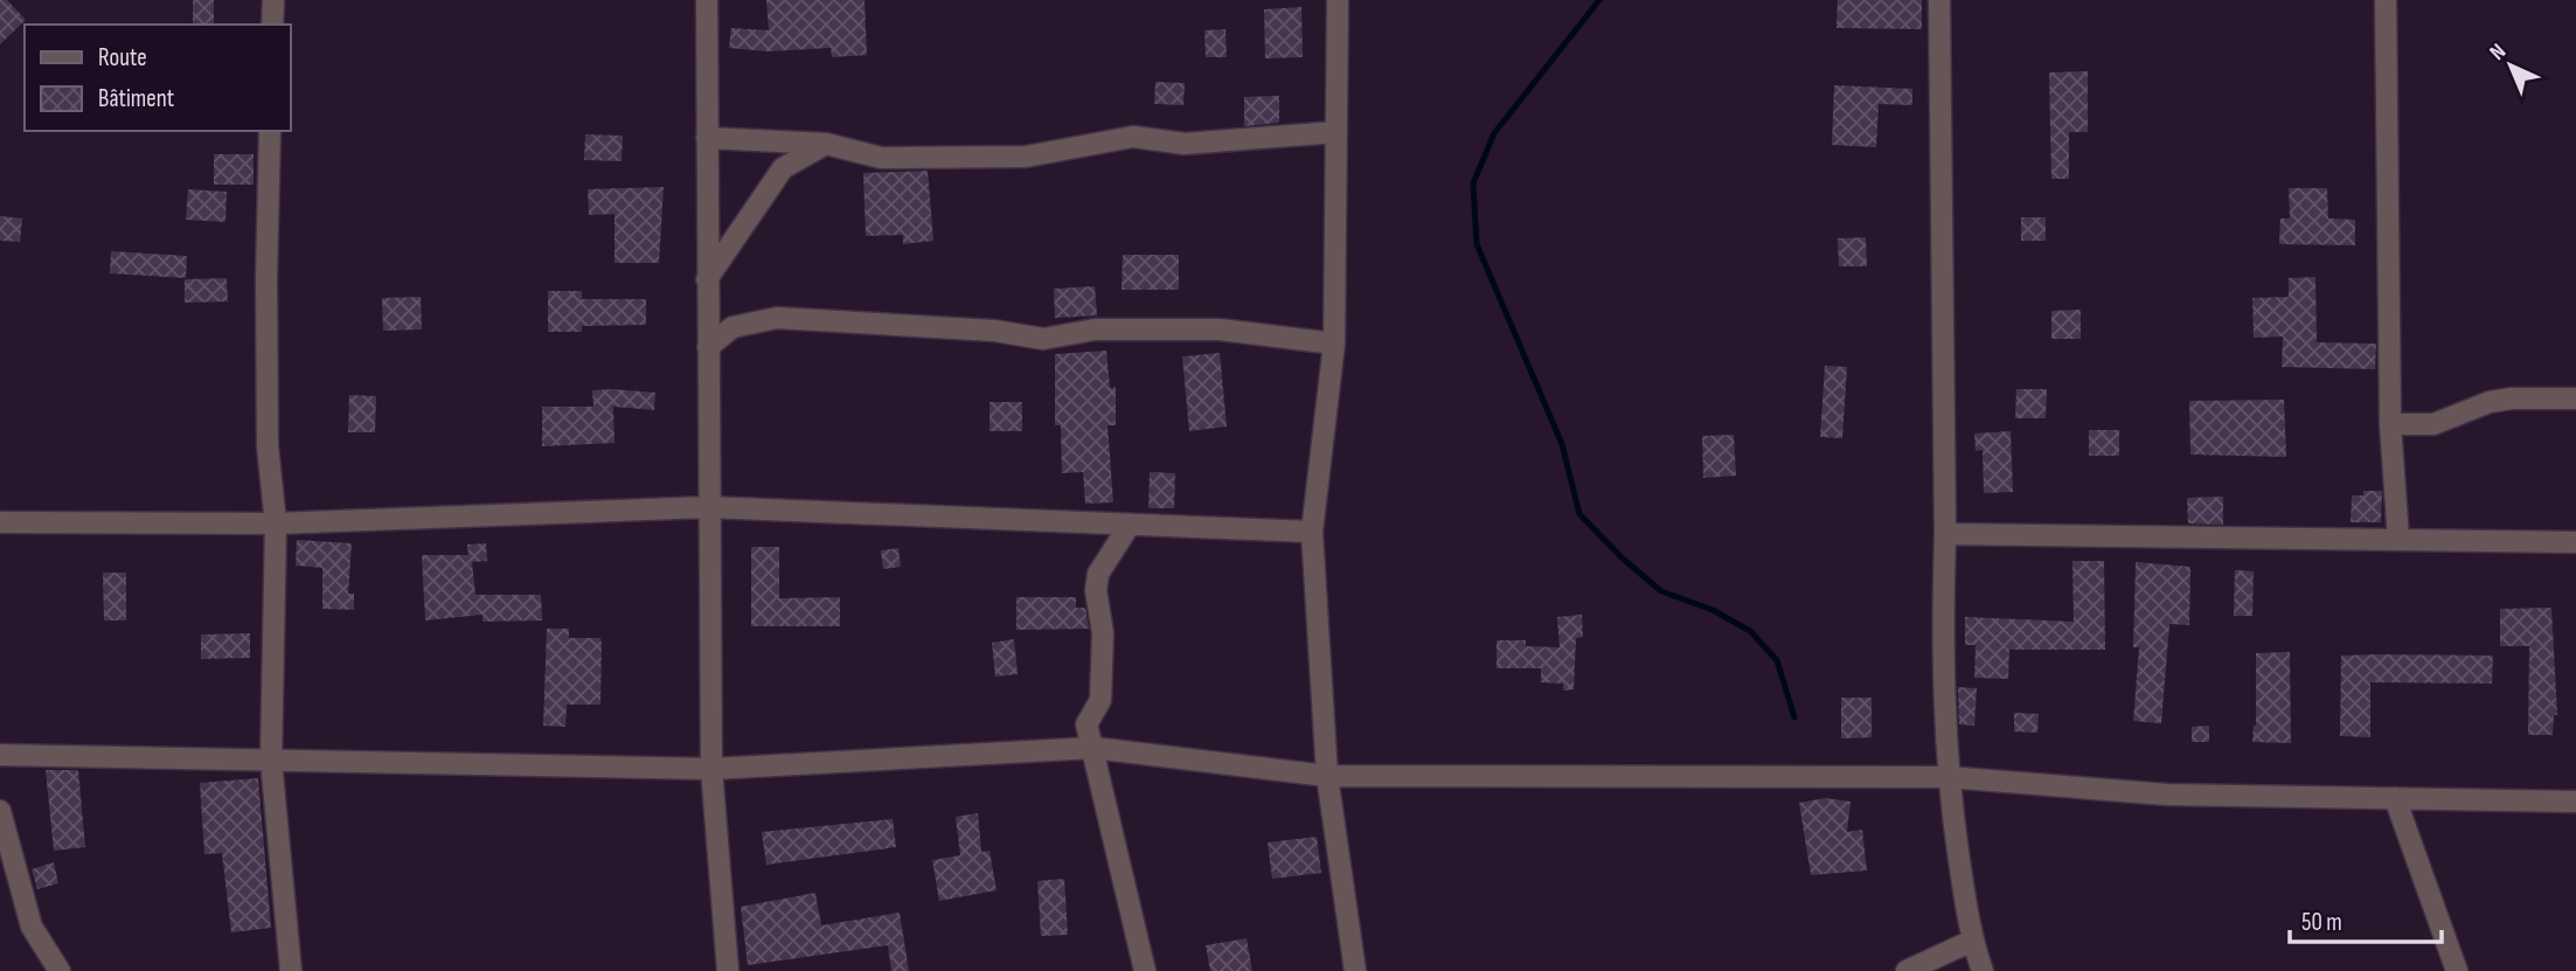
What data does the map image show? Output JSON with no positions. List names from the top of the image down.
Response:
{
  "legend": ["Route", "Bâtiment"],
  "scale_bar": "50 m",
  "north": "top left"
}
